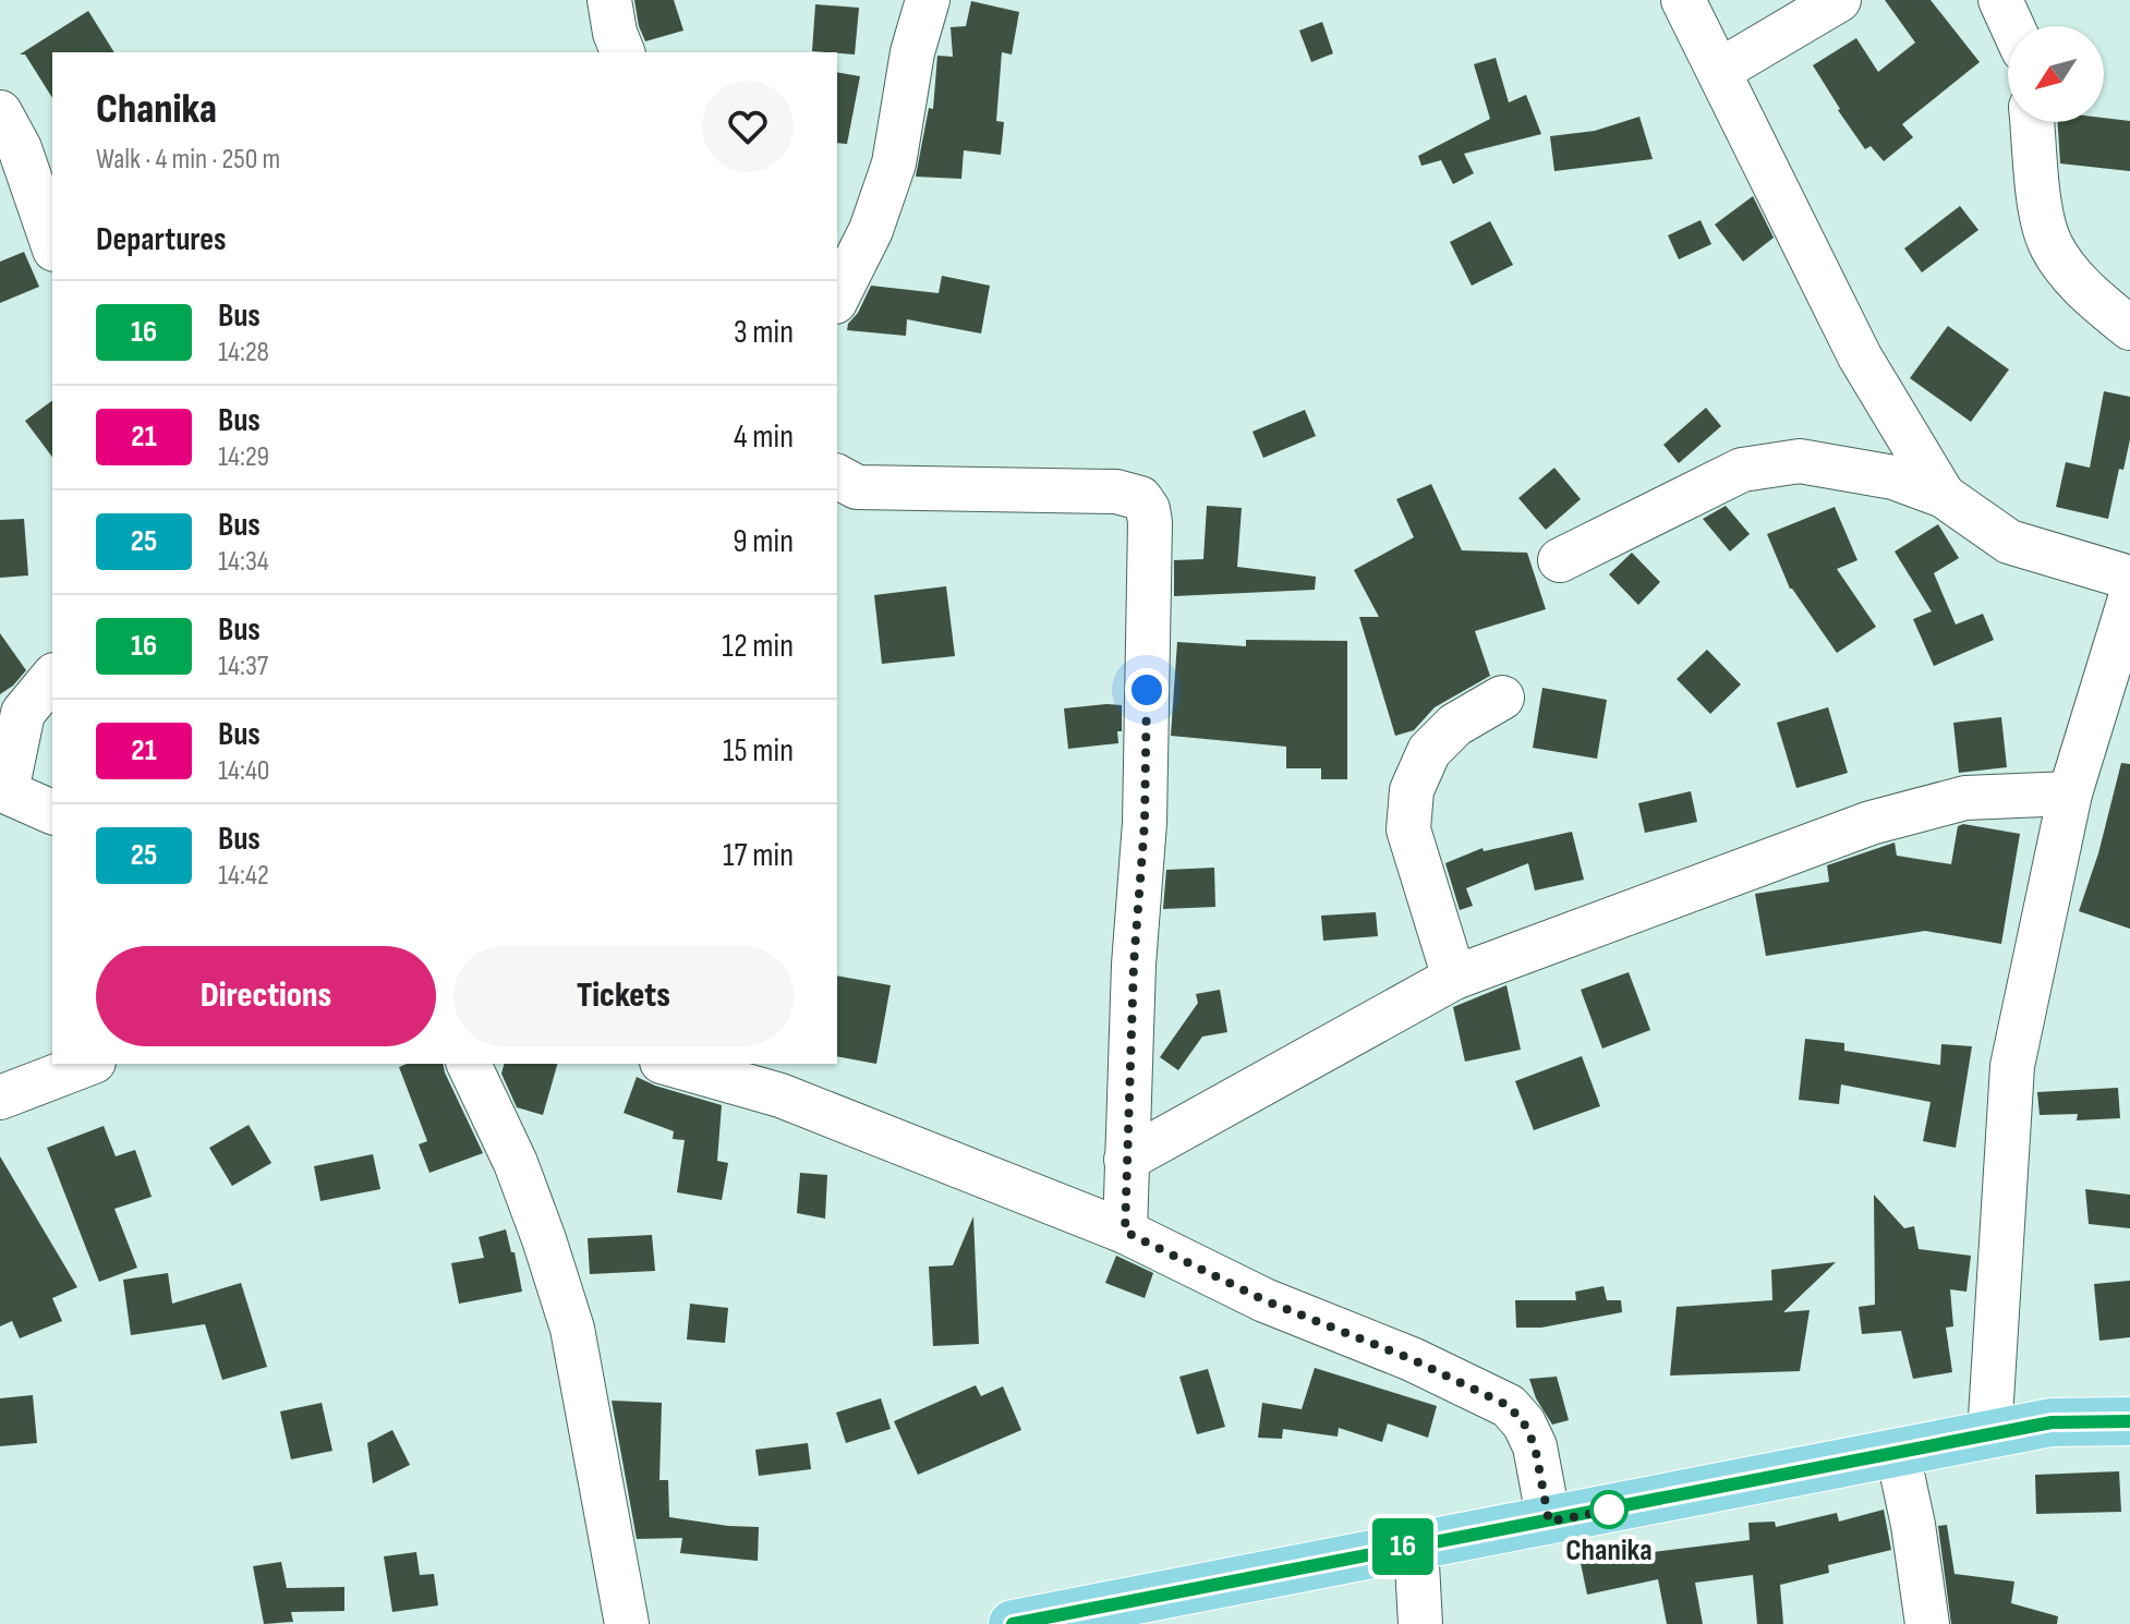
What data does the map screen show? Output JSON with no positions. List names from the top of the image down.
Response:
{
  "places": ["Chanika"],
  "lines": ["bus line 16"],
  "north": "bottom left",
  "page": {
    "on_map": "16",
    "heading": [
      ["Chanika", "Walk · 4 min · 250 m"],
      "Departures"
    ],
    "list": [
      {
        "mark": "16",
        "name": "Bus",
        "note": "14:28",
        "value": "3 min"
      },
      {
        "mark": "21",
        "name": "Bus",
        "note": "14:29",
        "value": "4 min"
      },
      {
        "mark": "25",
        "name": "Bus",
        "note": "14:34",
        "value": "9 min"
      },
      {
        "mark": "16",
        "name": "Bus",
        "note": "14:37",
        "value": "12 min"
      },
      {
        "mark": "21",
        "name": "Bus",
        "note": "14:40",
        "value": "15 min"
      },
      {
        "mark": "25",
        "name": "Bus",
        "note": "14:42",
        "value": "17 min"
      }
    ],
    "buttons": ["Directions", "Tickets"]
  }
}
